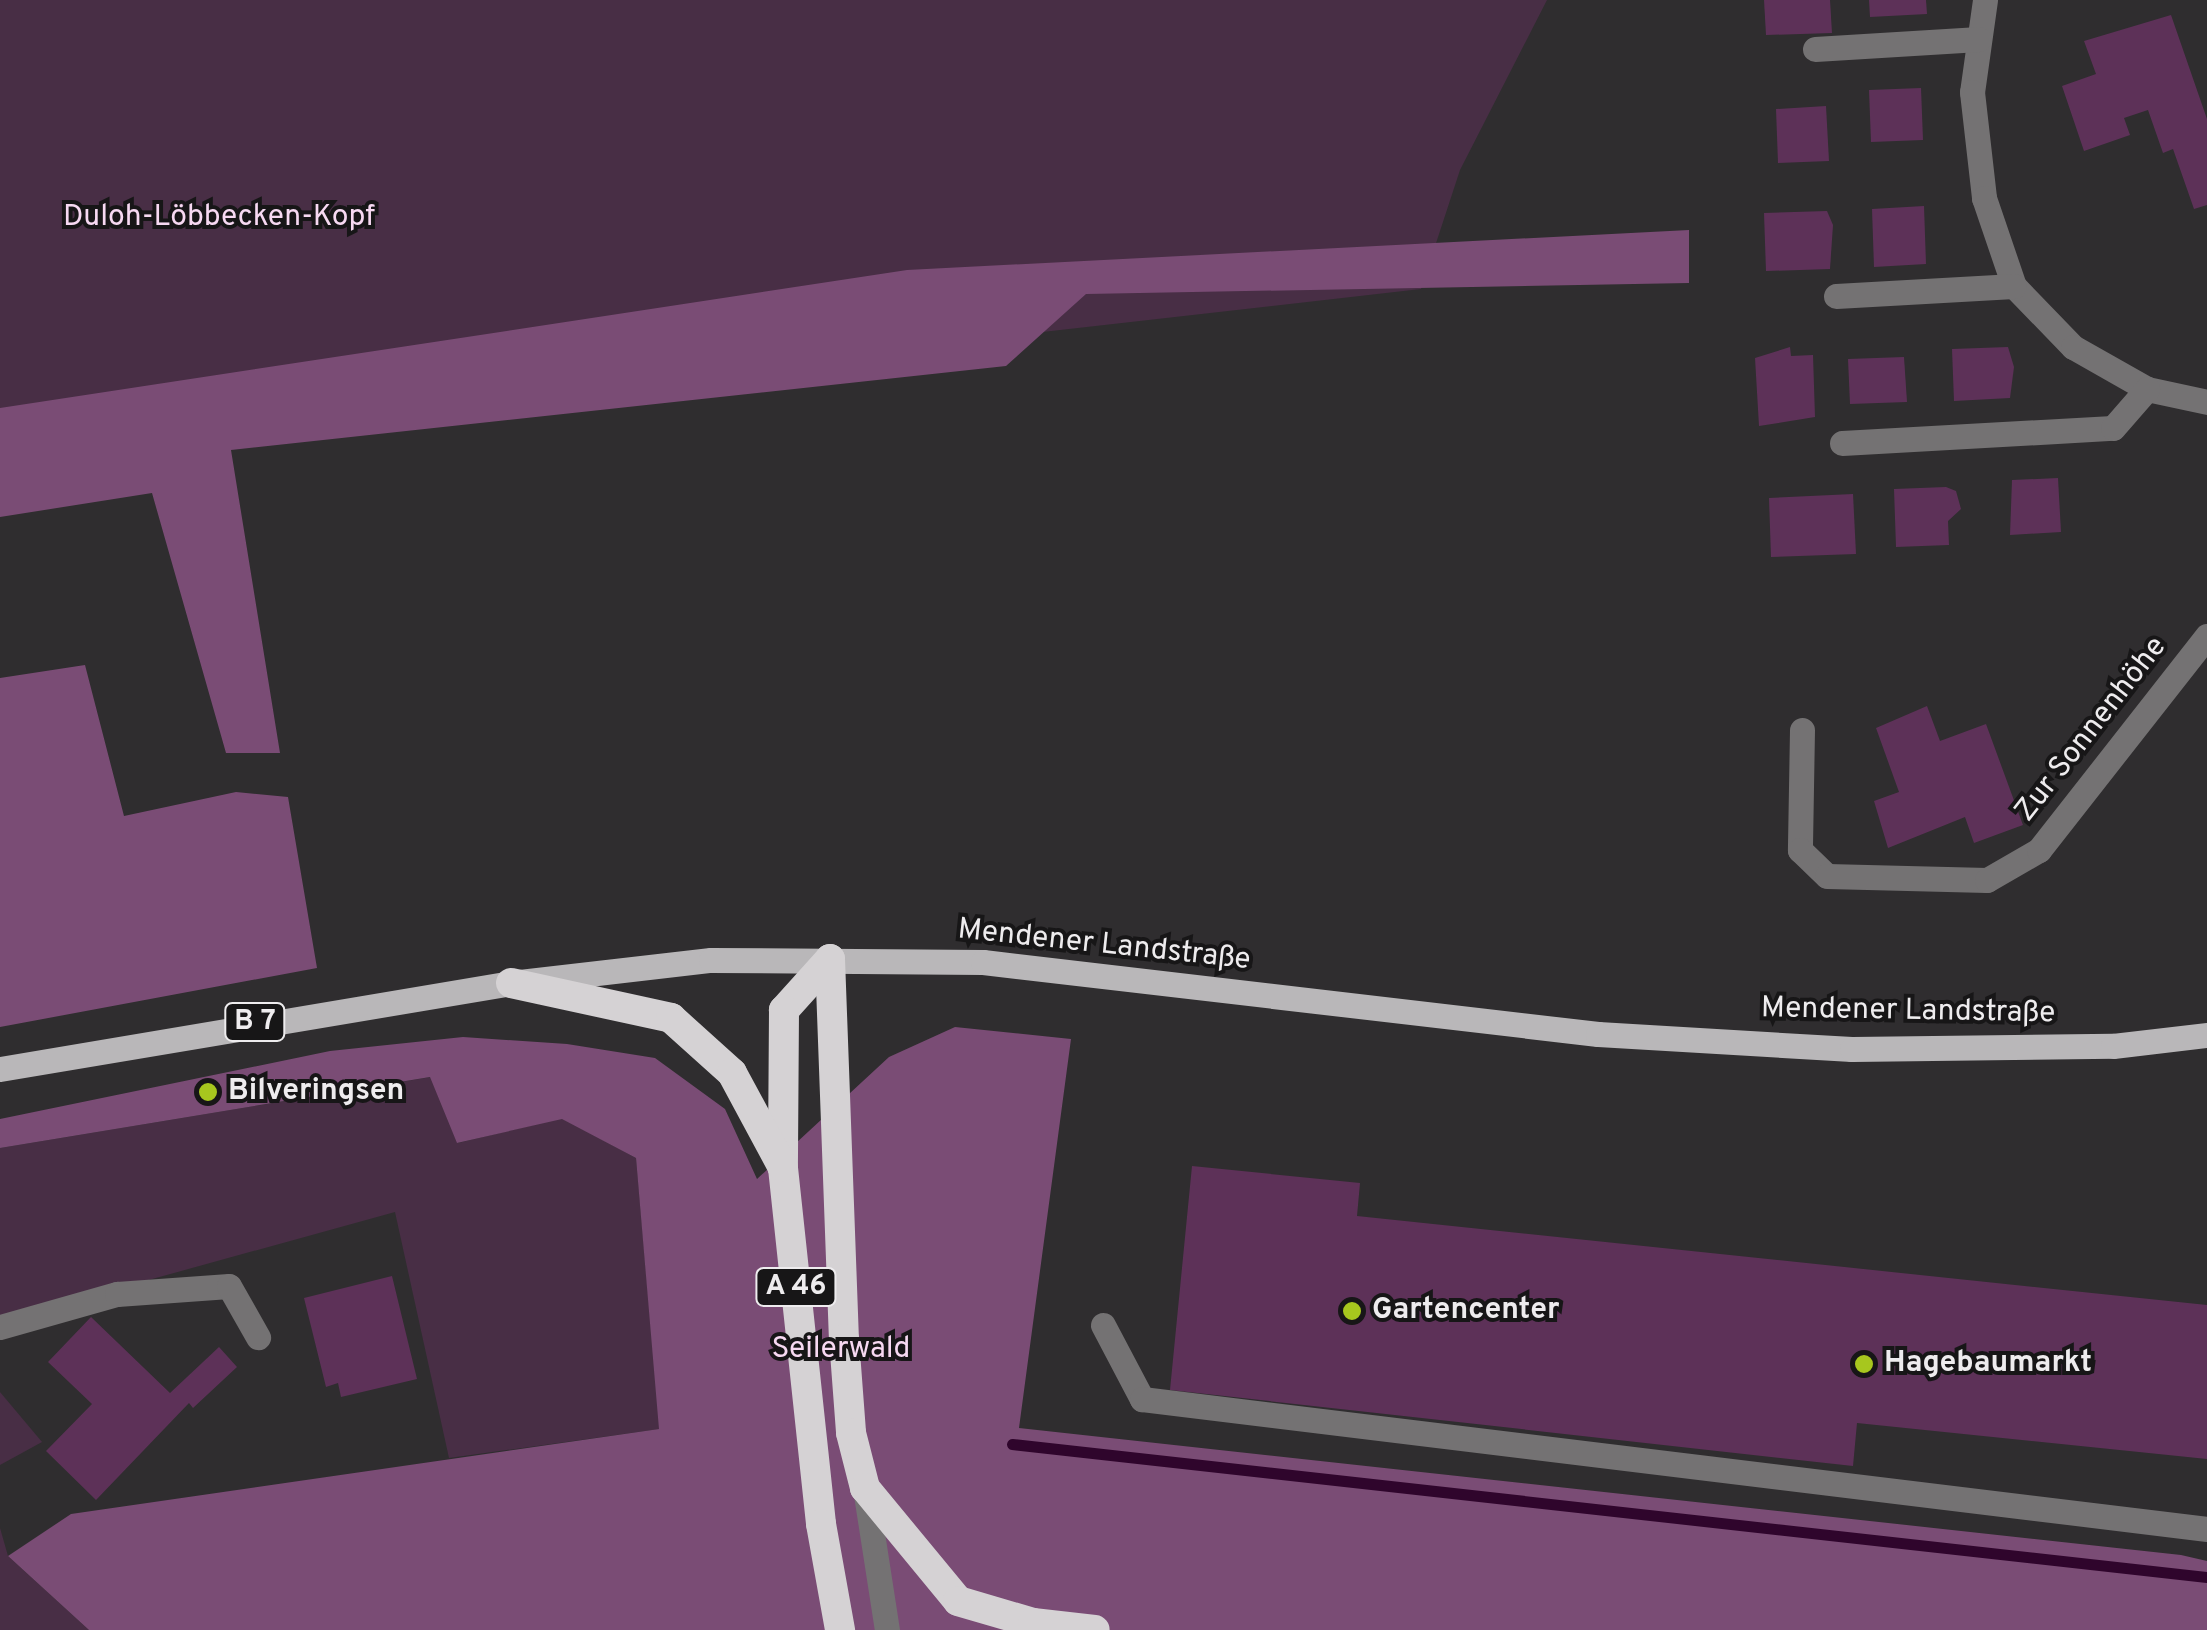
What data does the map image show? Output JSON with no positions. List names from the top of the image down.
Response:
{
  "streets": {
    "highway": ["A 46"],
    "main road": ["Mendener Landstraße", "B 7"],
    "street": ["Zur Sonnenhöhe"]
  },
  "crossings": [
    ["Mendener Landstraße", "A 46"]
  ],
  "parks": ["Duloh-Löbbecken-Kopf", "Seilerwald"],
  "places": ["Bilveringsen", "Gartencenter", "Hagebaumarkt"]
}
